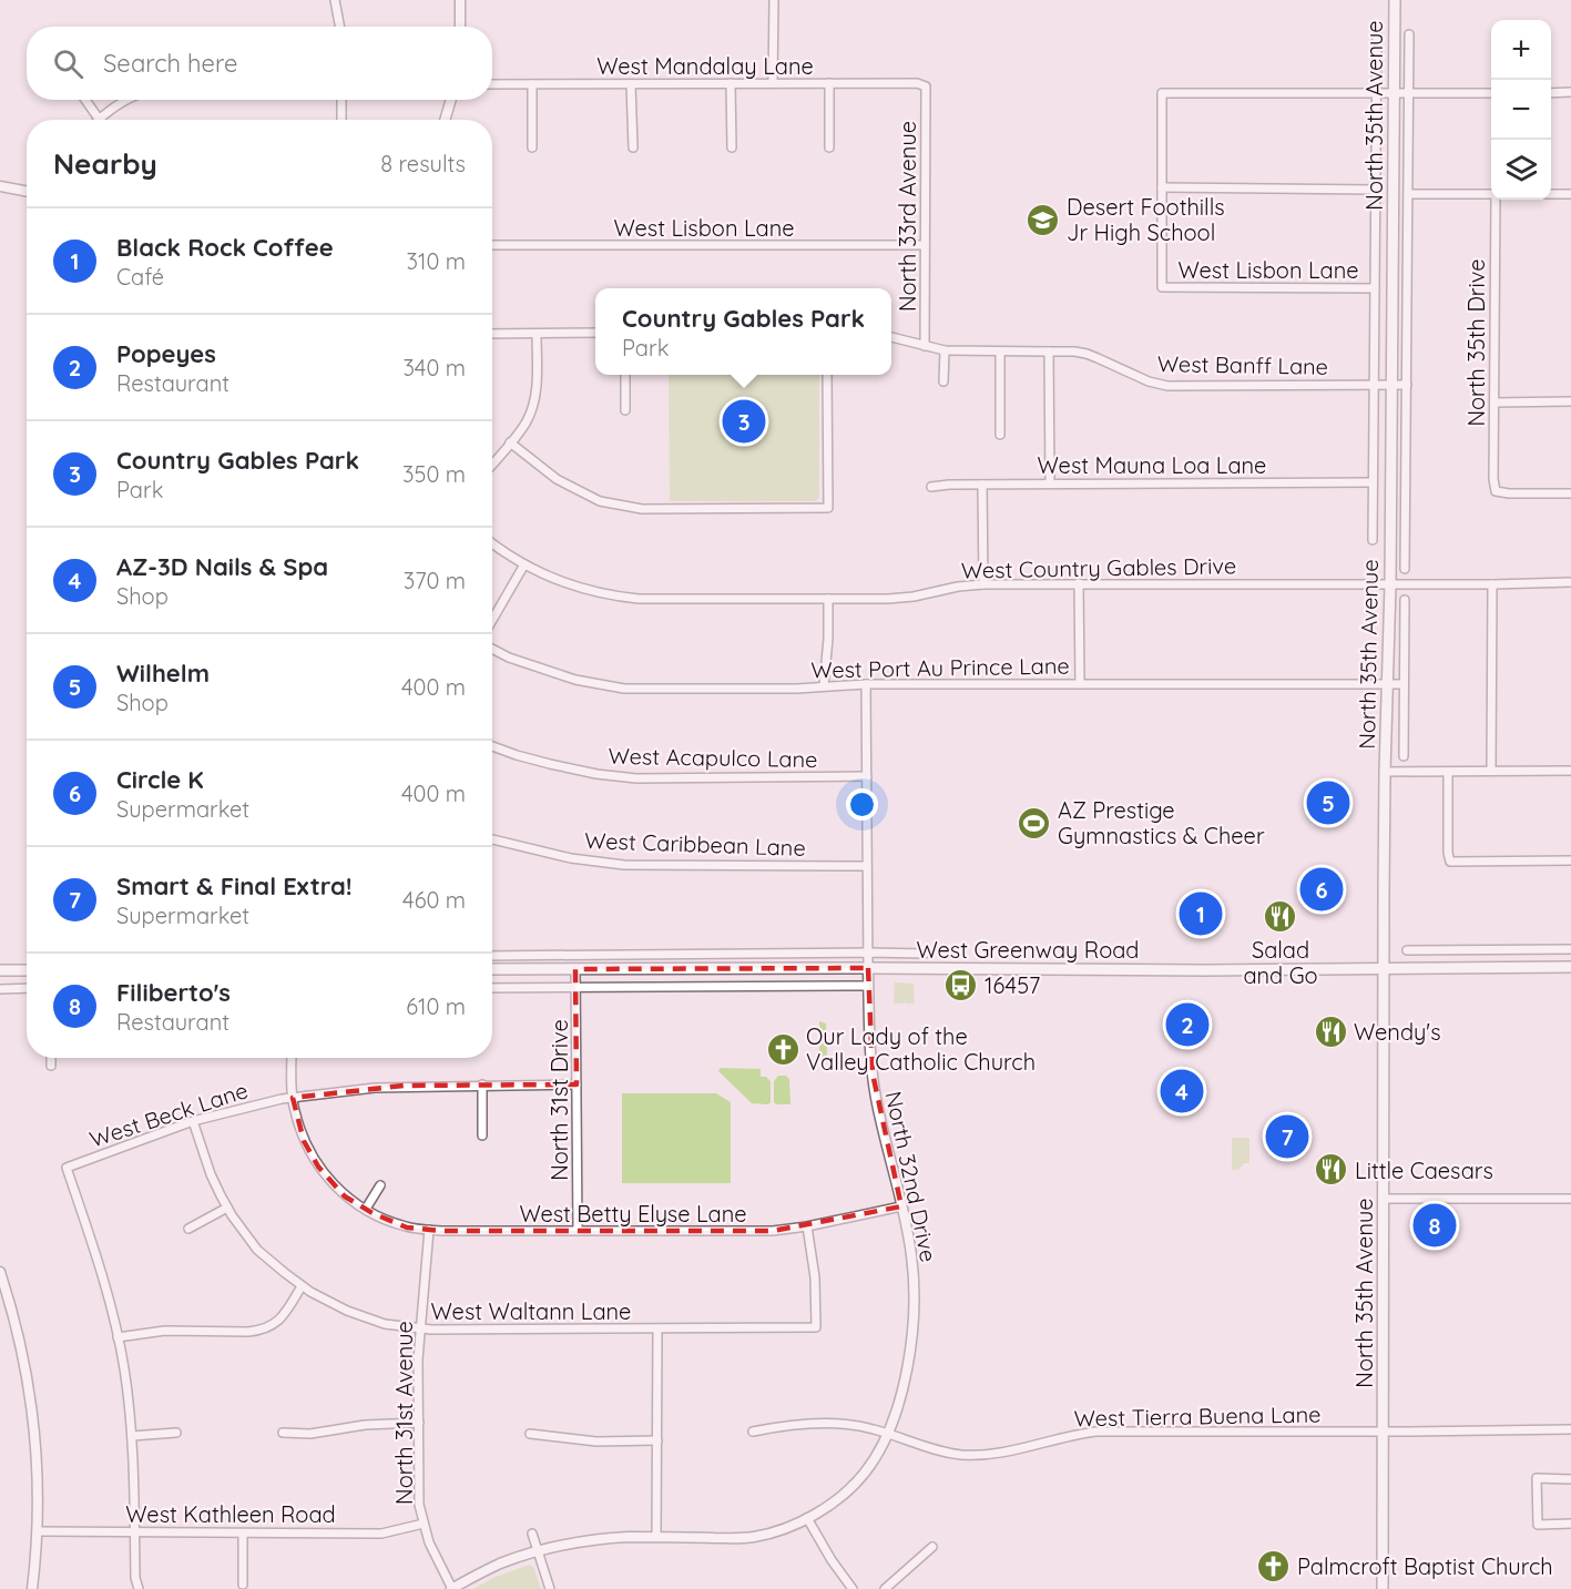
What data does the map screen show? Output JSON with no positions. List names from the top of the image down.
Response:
{
  "streets": {
    "main road": ["North 35th Avenue", "West Greenway Road"],
    "street": [
      "West Mandalay Lane",
      "North 33rd Avenue",
      "West Lisbon Lane",
      "North 35th Drive",
      "West Banff Lane",
      "West Mauna Loa Lane",
      "West Country Gables Drive",
      "West Port Au Prince Lane",
      "West Acapulco Lane",
      "West Caribbean Lane",
      "North 31st Drive",
      "West Beck Lane",
      "North 32nd Drive",
      "West Betty Elyse Lane",
      "West Waltann Lane",
      "North 31st Avenue",
      "West Tierra Buena Lane",
      "West Kathleen Road"
    ]
  },
  "crossings": [
    ["West Mandalay Lane", "North 33rd Avenue"],
    ["North 35th Avenue", "West Lisbon Lane"],
    ["North 35th Avenue", "West Banff Lane"],
    ["North 35th Avenue", "West Mauna Loa Lane"],
    ["North 35th Avenue", "West Country Gables Drive"],
    ["North 35th Avenue", "West Port Au Prince Lane"],
    ["North 35th Avenue", "West Greenway Road"],
    ["North 35th Avenue", "West Tierra Buena Lane"],
    ["North 33rd Avenue", "West Lisbon Lane"],
    ["North 33rd Avenue", "West Banff Lane"],
    ["West Port Au Prince Lane", "North 32nd Drive"],
    ["West Acapulco Lane", "North 32nd Drive"],
    ["West Caribbean Lane", "North 32nd Drive"],
    ["West Greenway Road", "North 31st Drive"],
    ["West Greenway Road", "North 32nd Drive"],
    ["North 31st Drive", "West Beck Lane"],
    ["North 31st Drive", "West Betty Elyse Lane"],
    ["West Beck Lane", "West Betty Elyse Lane"],
    ["West Beck Lane", "West Waltann Lane"],
    ["North 32nd Drive", "West Betty Elyse Lane"],
    ["North 32nd Drive", "North 31st Avenue"],
    ["North 32nd Drive", "West Tierra Buena Lane"],
    ["West Betty Elyse Lane", "West Waltann Lane"],
    ["West Betty Elyse Lane", "North 31st Avenue"],
    ["West Waltann Lane", "North 31st Avenue"],
    ["North 31st Avenue", "West Kathleen Road"]
  ],
  "places": {
    "school or university": ["Desert Foothills Jr High School"],
    "sports": ["AZ Prestige Gymnastics & Cheer"],
    "restaurant": ["Salad and Go", "Wendy's", "Little Caesars"],
    "bus stop": ["16457"],
    "church": ["Our Lady of the Valley Catholic Church", "Palmcroft Baptist Church"]
  },
  "page": {
    "map_buttons": ["+", "−"],
    "search": "Search here",
    "heading": ["Nearby", "8 results"],
    "list": [
      {
        "mark": "1",
        "name": "Black Rock Coffee",
        "note": "Café",
        "value": "310 m"
      },
      {
        "mark": "2",
        "name": "Popeyes",
        "note": "Restaurant",
        "value": "340 m"
      },
      {
        "mark": "3",
        "name": "Country Gables Park",
        "note": "Park",
        "value": "350 m"
      },
      {
        "mark": "4",
        "name": "AZ-3D Nails & Spa",
        "note": "Shop",
        "value": "370 m"
      },
      {
        "mark": "5",
        "name": "Wilhelm",
        "note": "Shop",
        "value": "400 m"
      },
      {
        "mark": "6",
        "name": "Circle K",
        "note": "Supermarket",
        "value": "400 m"
      },
      {
        "mark": "7",
        "name": "Smart & Final Extra!",
        "note": "Supermarket",
        "value": "460 m"
      },
      {
        "mark": "8",
        "name": "Filiberto's",
        "note": "Restaurant",
        "value": "610 m"
      }
    ],
    "popup": ["Country Gables Park", "Park"],
    "pins": [
      "3",
      "5",
      "6",
      "1",
      "2",
      "4",
      "7",
      "8"
    ]
  }
}
